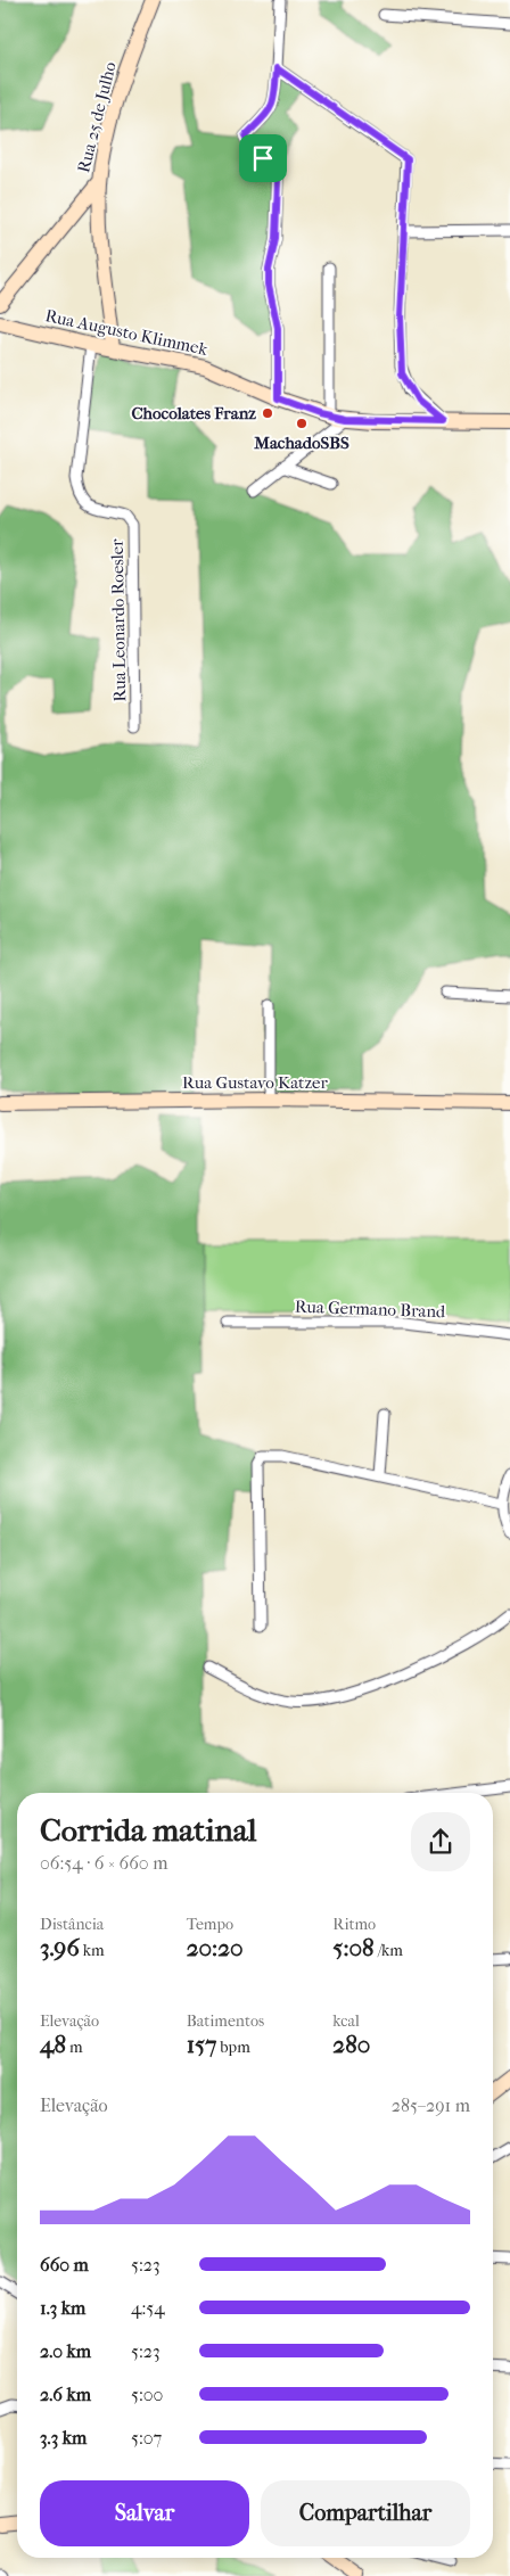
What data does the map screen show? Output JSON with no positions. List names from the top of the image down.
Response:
{
  "streets": {
    "street": [
      "Rua 25 de Julho",
      "Rua Augusto Klimmek",
      "Rua Leonardo Roesler",
      "Rua Gustavo Katzer",
      "Rua Germano Brand"
    ]
  },
  "crossings": [
    ["Rua 25 de Julho", "Rua Augusto Klimmek"],
    ["Rua Augusto Klimmek", "Rua Leonardo Roesler"]
  ],
  "places": ["Chocolates Franz", "MachadoSBS"],
  "page": {
    "heading": ["Corrida matinal", "06:54 · 6 × 660 m"],
    "stats": [
      ["Distância", "3.96 km"],
      ["Tempo", "20:20"],
      ["Ritmo", "5:08 /km"],
      ["Elevação", "48 m"],
      ["Batimentos", "157 bpm"],
      ["kcal", "280"]
    ],
    "chart": ["Elevação", "285–291 m"],
    "list": [
      {
        "name": "660 m",
        "note": "5:23"
      },
      {
        "name": "1.3 km",
        "note": "4:54"
      },
      {
        "name": "2.0 km",
        "note": "5:23"
      },
      {
        "name": "2.6 km",
        "note": "5:00"
      },
      {
        "name": "3.3 km",
        "note": "5:07"
      }
    ],
    "buttons": ["Salvar", "Compartilhar"]
  }
}
